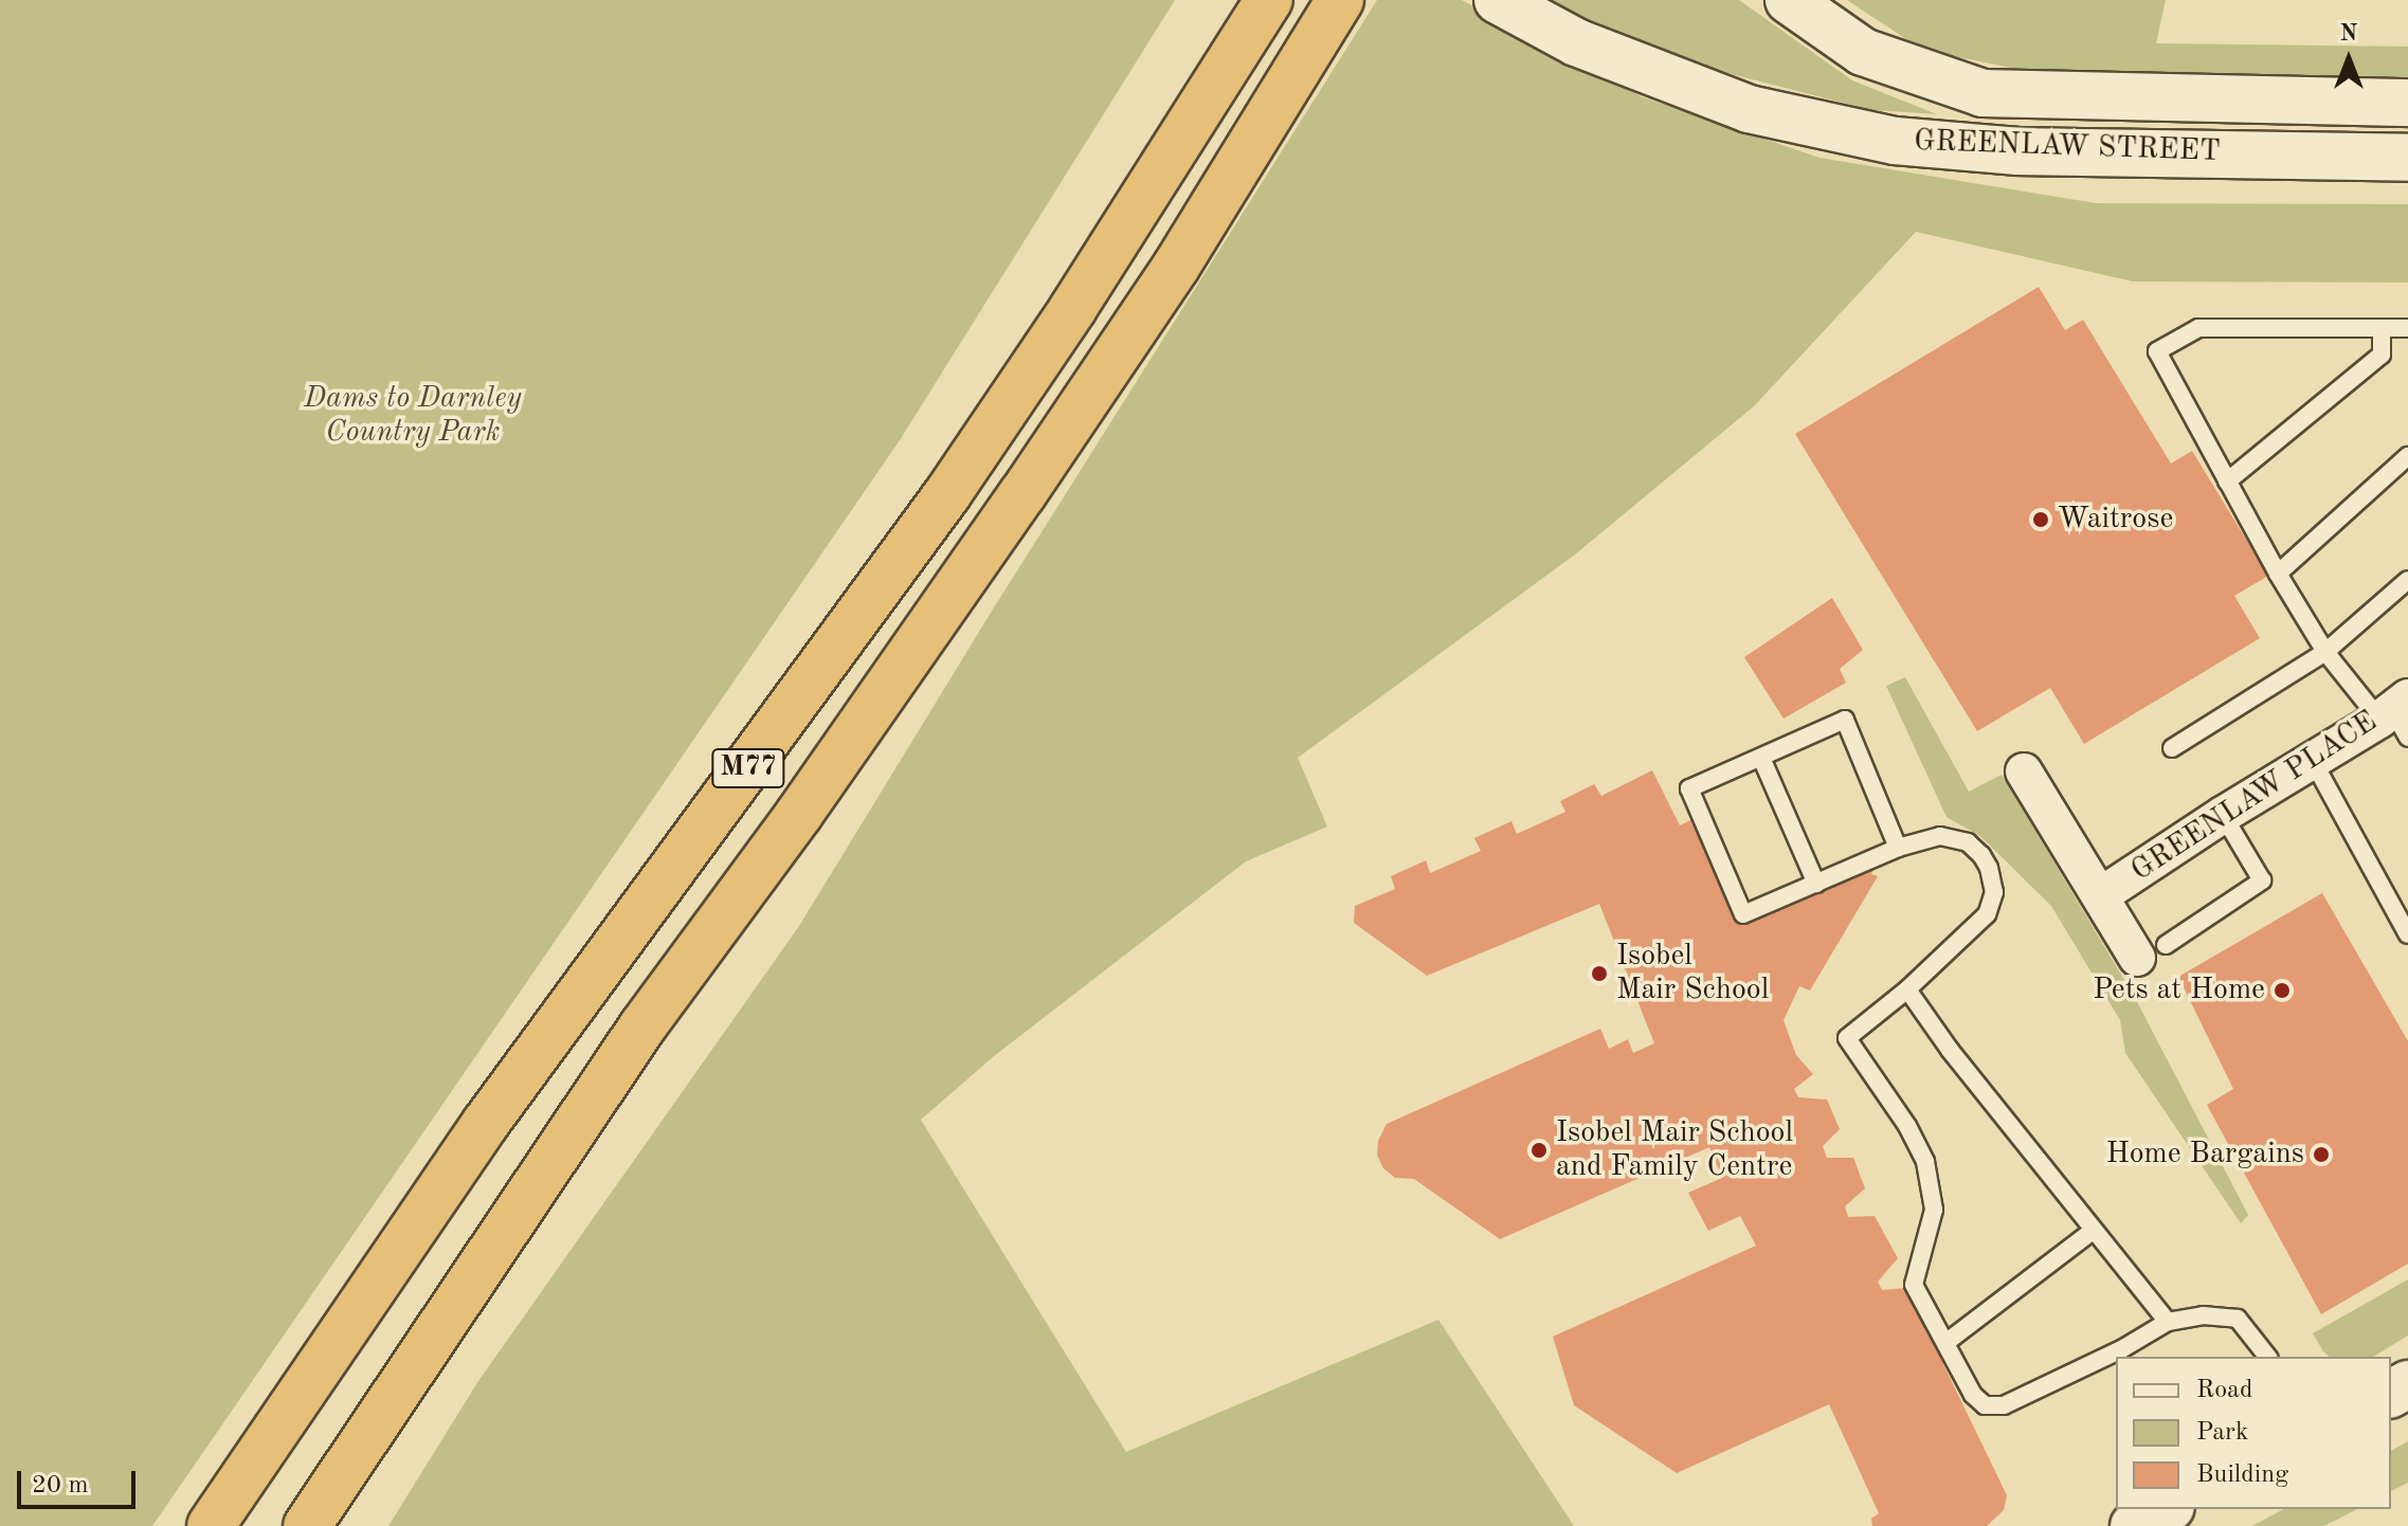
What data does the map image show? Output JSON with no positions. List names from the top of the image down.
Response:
{
  "streets": {
    "highway": ["M77"],
    "main road": ["GREENLAW STREET"],
    "street": ["GREENLAW PLACE"]
  },
  "parks": ["Dams to Darnley Country Park"],
  "places": [
    "Waitrose",
    "Isobel Mair School",
    "Pets at Home",
    "Isobel Mair School and Family Centre",
    "Home Bargains"
  ],
  "legend": ["Road", "Park", "Building"],
  "scale_bar": "20 m",
  "north": "top"
}
